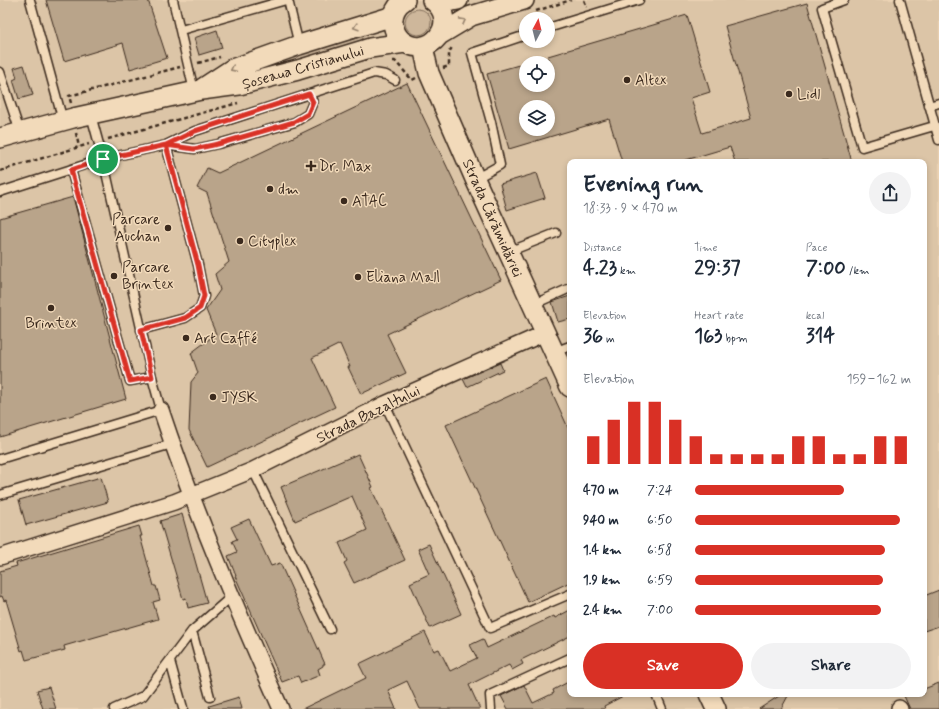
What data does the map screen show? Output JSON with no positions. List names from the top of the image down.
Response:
{
  "streets": {
    "street": ["Șoseaua Cristianului", "Strada Cărămidăriei", "Strada Bazaltului"]
  },
  "crossings": [
    ["Șoseaua Cristianului", "Strada Cărămidăriei"],
    ["Strada Cărămidăriei", "Strada Bazaltului"]
  ],
  "places": {
    "other": [
      "Altex",
      "Lidl",
      "dm",
      "ATAC",
      "Parcare Auchan",
      "Cityplex",
      "Parcare Brintex",
      "Eliana Mall",
      "Brintex",
      "Art Caffé",
      "JYSK"
    ],
    "health": ["Dr. Max"]
  },
  "north": "top",
  "page": {
    "heading": ["Evening run", "18:33 · 9 × 470 m"],
    "stats": [
      ["Distance", "4.23 km"],
      ["Time", "29:37"],
      ["Pace", "7:00 /km"],
      ["Elevation", "36 m"],
      ["Heart rate", "163 bpm"],
      ["kcal", "314"]
    ],
    "chart": ["Elevation", "159–162 m"],
    "list": [
      {
        "name": "470 m",
        "note": "7:24"
      },
      {
        "name": "940 m",
        "note": "6:50"
      },
      {
        "name": "1.4 km",
        "note": "6:58"
      },
      {
        "name": "1.9 km",
        "note": "6:59"
      },
      {
        "name": "2.4 km",
        "note": "7:00"
      }
    ],
    "buttons": ["Save", "Share"]
  }
}
